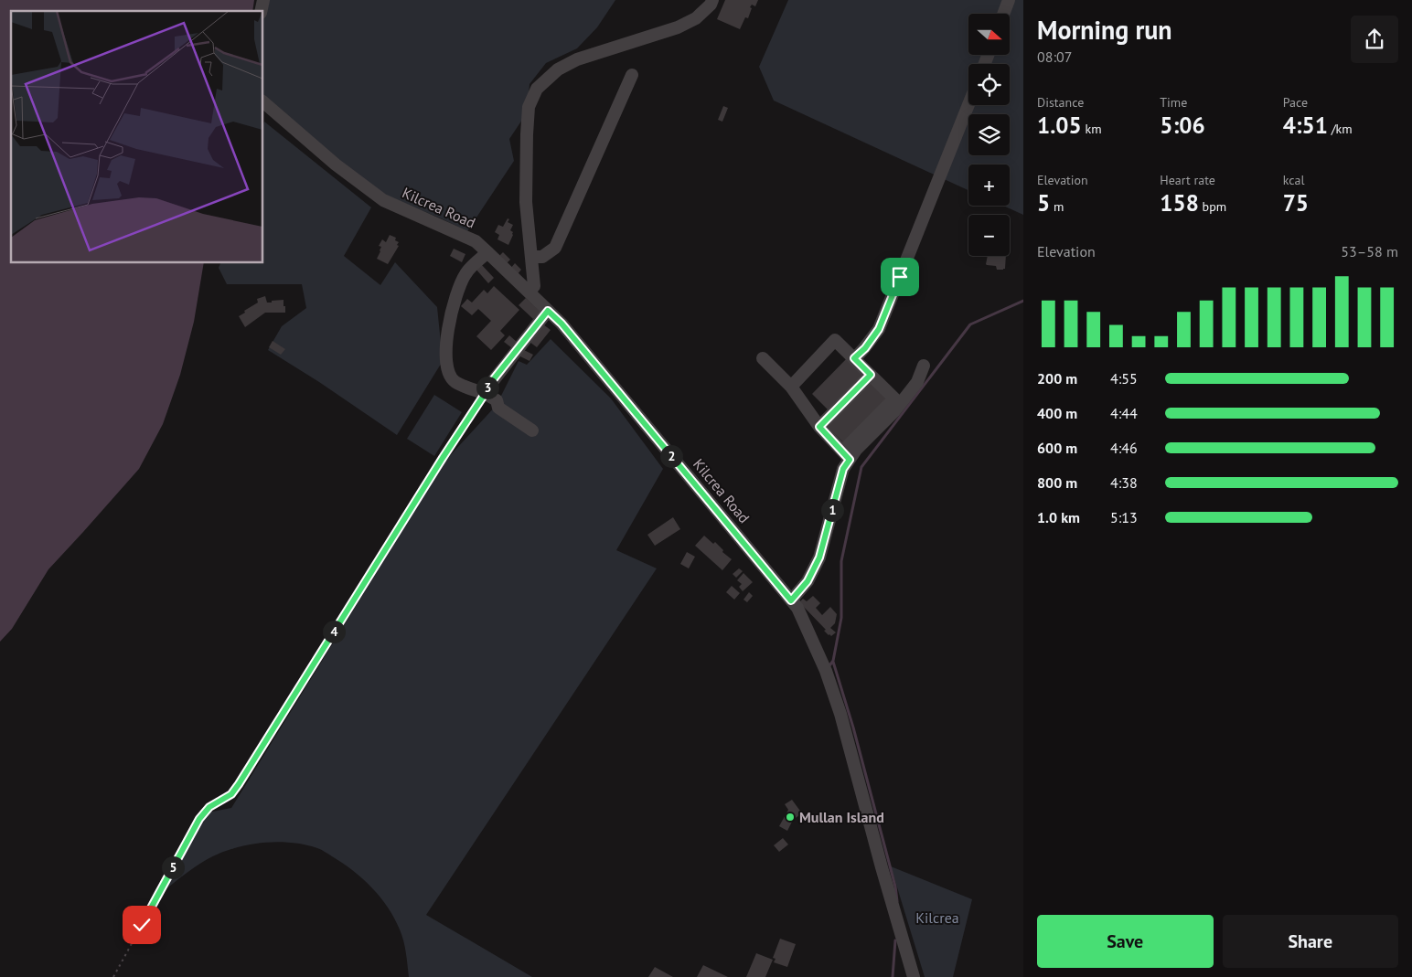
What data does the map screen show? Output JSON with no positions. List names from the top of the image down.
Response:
{
  "streets": {
    "street": ["Kilcrea Road"]
  },
  "parks": ["Kilcrea"],
  "places": ["Mullan Island"],
  "north": "right",
  "page": {
    "heading": ["Morning run", "08:07"],
    "map_buttons": ["+", "−"],
    "stats": [
      ["Distance", "1.05 km"],
      ["Time", "5:06"],
      ["Pace", "4:51 /km"],
      ["Elevation", "5 m"],
      ["Heart rate", "158 bpm"],
      ["kcal", "75"]
    ],
    "chart": ["Elevation", "53–58 m"],
    "list": [
      {
        "name": "200 m",
        "note": "4:55"
      },
      {
        "name": "400 m",
        "note": "4:44"
      },
      {
        "name": "600 m",
        "note": "4:46"
      },
      {
        "name": "800 m",
        "note": "4:38"
      },
      {
        "name": "1.0 km",
        "note": "5:13"
      }
    ],
    "pins": [
      "3",
      "2",
      "1",
      "4",
      "5"
    ],
    "buttons": ["Save", "Share"]
  }
}
